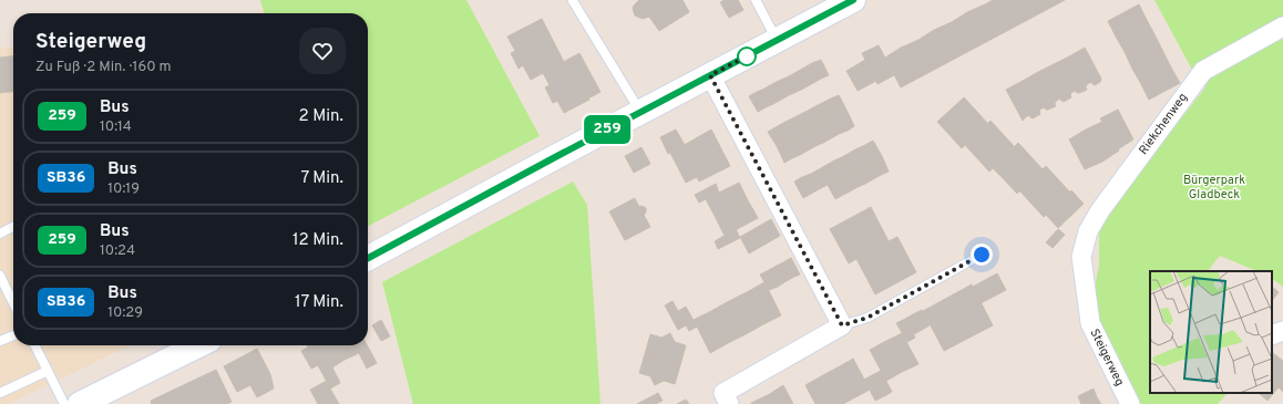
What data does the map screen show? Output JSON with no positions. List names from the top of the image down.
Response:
{
  "streets": {
    "street": ["Riekchenweg", "Steigerweg"]
  },
  "crossings": [
    ["Riekchenweg", "Steigerweg"]
  ],
  "parks": ["Bürgerpark Gladbeck"],
  "lines": ["bus line 259"],
  "page": {
    "on_map": "259",
    "heading": ["Steigerweg", "Zu Fuß · 2 Min. · 160 m"],
    "list": [
      {
        "mark": "259",
        "name": "Bus",
        "note": "10:14",
        "value": "2 Min."
      },
      {
        "mark": "SB36",
        "name": "Bus",
        "note": "10:19",
        "value": "7 Min."
      },
      {
        "mark": "259",
        "name": "Bus",
        "note": "10:24",
        "value": "12 Min."
      },
      {
        "mark": "SB36",
        "name": "Bus",
        "note": "10:29",
        "value": "17 Min."
      }
    ]
  }
}
